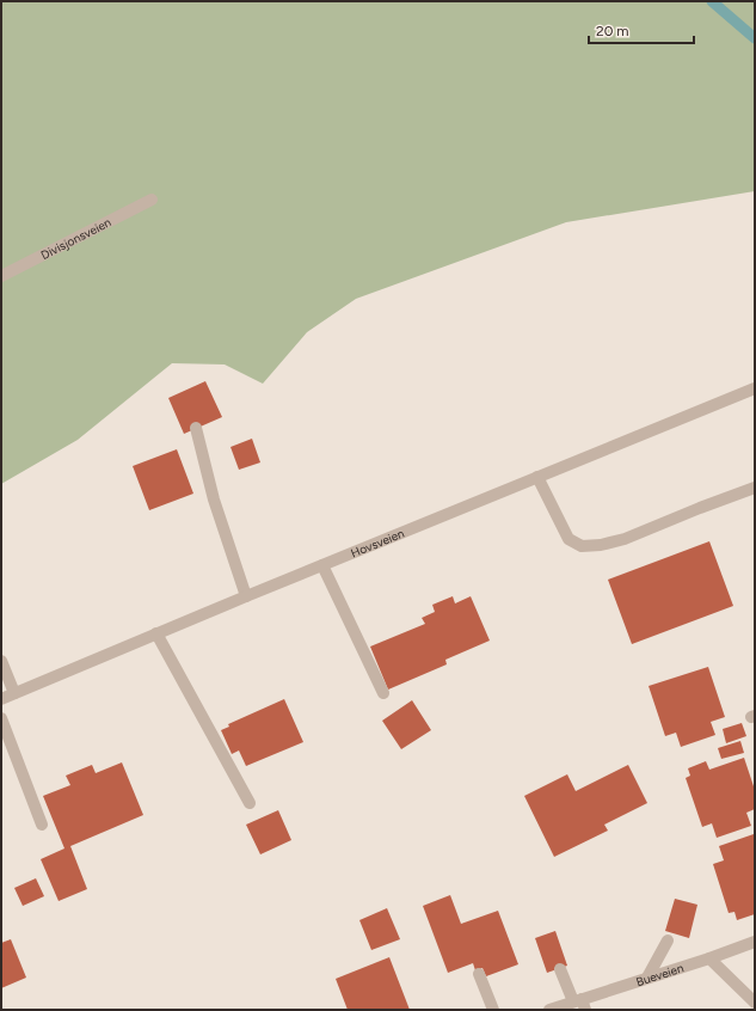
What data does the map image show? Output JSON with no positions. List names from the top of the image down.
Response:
{
  "streets": {
    "street": ["Divisjonsveien", "Hovsveien", "Bueveien"]
  },
  "scale_bar": "20 m"
}
